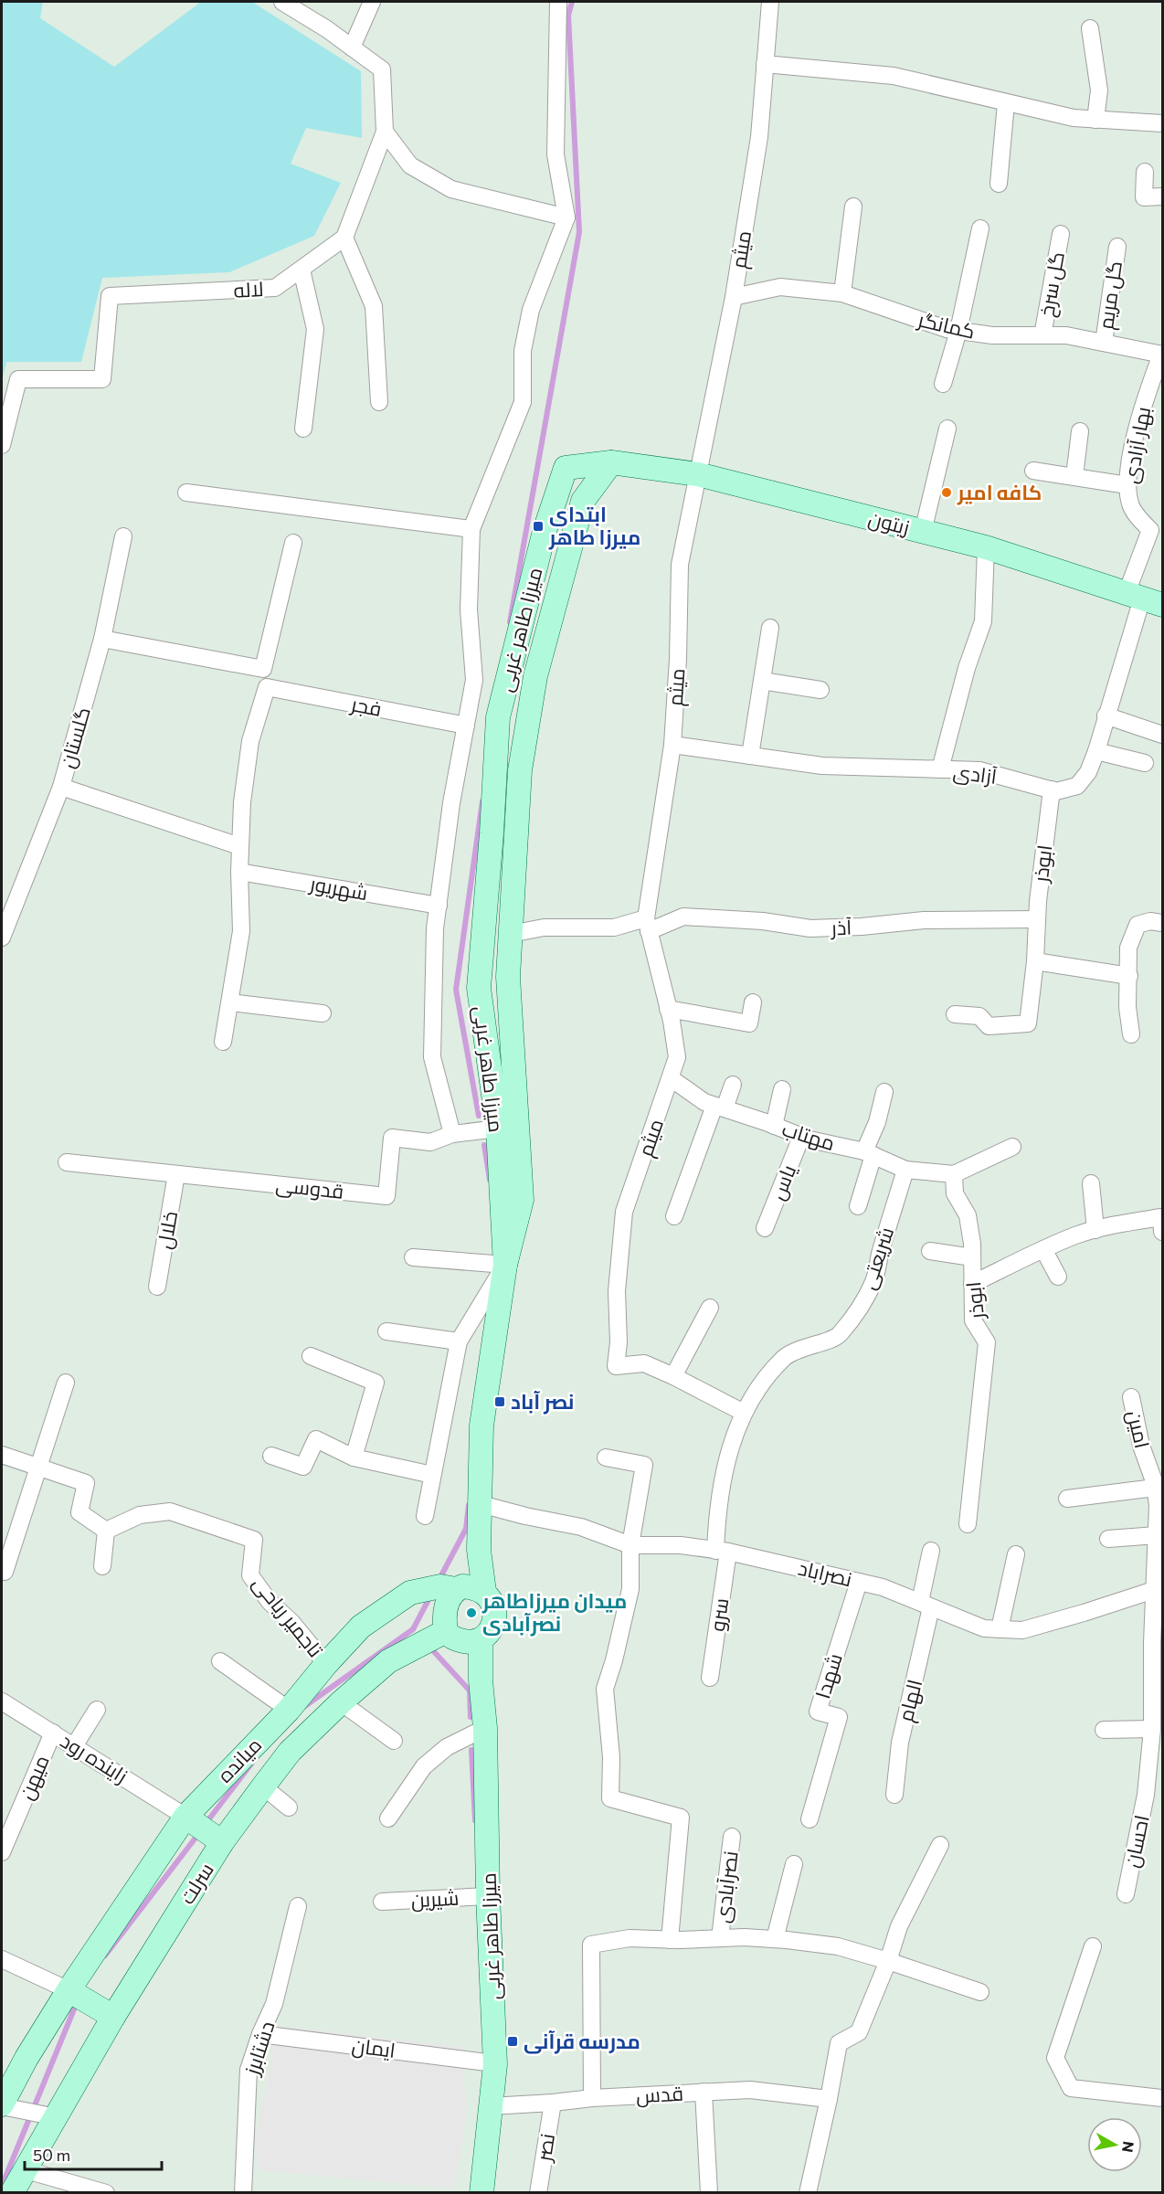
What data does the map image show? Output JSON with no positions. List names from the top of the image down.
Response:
{
  "streets": {
    "main road": [
      "زیتون",
      "میرزا طاهر غربی",
      "میانده",
      "سرلت"
    ],
    "street": [
      "میثم",
      "گل سرخ",
      "لاله",
      "گل مریم",
      "کمانگر",
      "بهار آزادی",
      "فجر",
      "گلستان",
      "آزادی",
      "ابوذر",
      "شهریور",
      "آذر",
      "مهتاب",
      "یاس",
      "قدوسی",
      "خلال",
      "شریعتی",
      "امین",
      "نصراباد",
      "سرو",
      "تاجمیر ریاحی",
      "شهدا",
      "الهام",
      "زاینده رود",
      "میهن",
      "احسان",
      "نصرآبادی",
      "شیرین",
      "دشتابرز",
      "ایمان",
      "قدس",
      "نصر"
    ]
  },
  "crossings": [
    ["میثم", "کمانگر"],
    ["میثم", "زیتون"],
    ["میثم", "آزادی"],
    ["میثم", "آذر"],
    ["میثم", "مهتاب"],
    ["گل سرخ", "کمانگر"],
    ["گل مریم", "کمانگر"],
    ["کمانگر", "بهار آزادی"],
    ["بهار آزادی", "زیتون"],
    ["بهار آزادی", "آزادی"],
    ["زیتون", "میرزا طاهر غربی"],
    ["زیتون", "آزادی"],
    ["میرزا طاهر غربی", "آذر"],
    ["میرزا طاهر غربی", "قدوسی"],
    ["میرزا طاهر غربی", "نصراباد"],
    ["میرزا طاهر غربی", "میانده"],
    ["میرزا طاهر غربی", "سرلت"],
    ["میرزا طاهر غربی", "شیرین"],
    ["میرزا طاهر غربی", "قدس"],
    ["فجر", "گلستان"],
    ["آزادی", "ابوذر"],
    ["ابوذر", "آذر"],
    ["ابوذر", "مهتاب"],
    ["مهتاب", "یاس"],
    ["مهتاب", "شریعتی"],
    ["قدوسی", "خلال"],
    ["شریعتی", "نصراباد"],
    ["شریعتی", "سرو"],
    ["امین", "نصراباد"],
    ["امین", "احسان"],
    ["نصراباد", "سرو"],
    ["نصراباد", "شهدا"],
    ["نصراباد", "الهام"],
    ["نصراباد", "احسان"],
    ["تاجمیر ریاحی", "میانده"],
    ["زاینده رود", "میانده"],
    ["زاینده رود", "میهن"],
    ["زاینده رود", "سرلت"],
    ["میانده", "سرلت"],
    ["دشتابرز", "ایمان"],
    ["قدس", "نصر"]
  ],
  "places": {
    "other": ["کافه امیر", "میدان میرزاطاهر نصرآبادی"],
    "transit": ["ابتدای میرزا طاهر", "نصر آباد", "مدرسه قرآنی"]
  },
  "scale_bar": "50 m",
  "north": "right"
}
